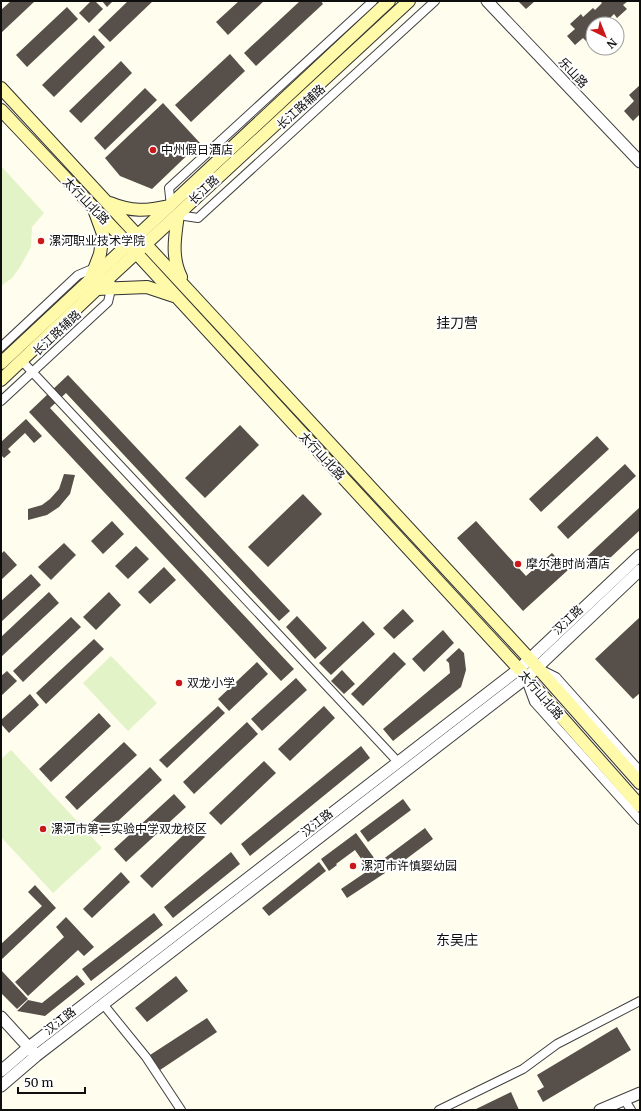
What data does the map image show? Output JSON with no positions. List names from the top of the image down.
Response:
{
  "streets": {
    "main road": ["长江路", "太行山北路"],
    "street": ["乐山路", "长江路辅路", "汉江路"]
  },
  "crossings": [
    ["长江路辅路", "长江路"],
    ["长江路", "太行山北路"],
    ["太行山北路", "汉江路"]
  ],
  "districts": ["挂刀营", "东吴庄"],
  "places": [
    "中州假日酒店",
    "漯河职业技术学院",
    "摩尔港时尚酒店",
    "双龙小学",
    "漯河市第二实验中学双龙校区",
    "漯河市许慎婴幼园"
  ],
  "scale_bar": "50 m",
  "north": "bottom right"
}
